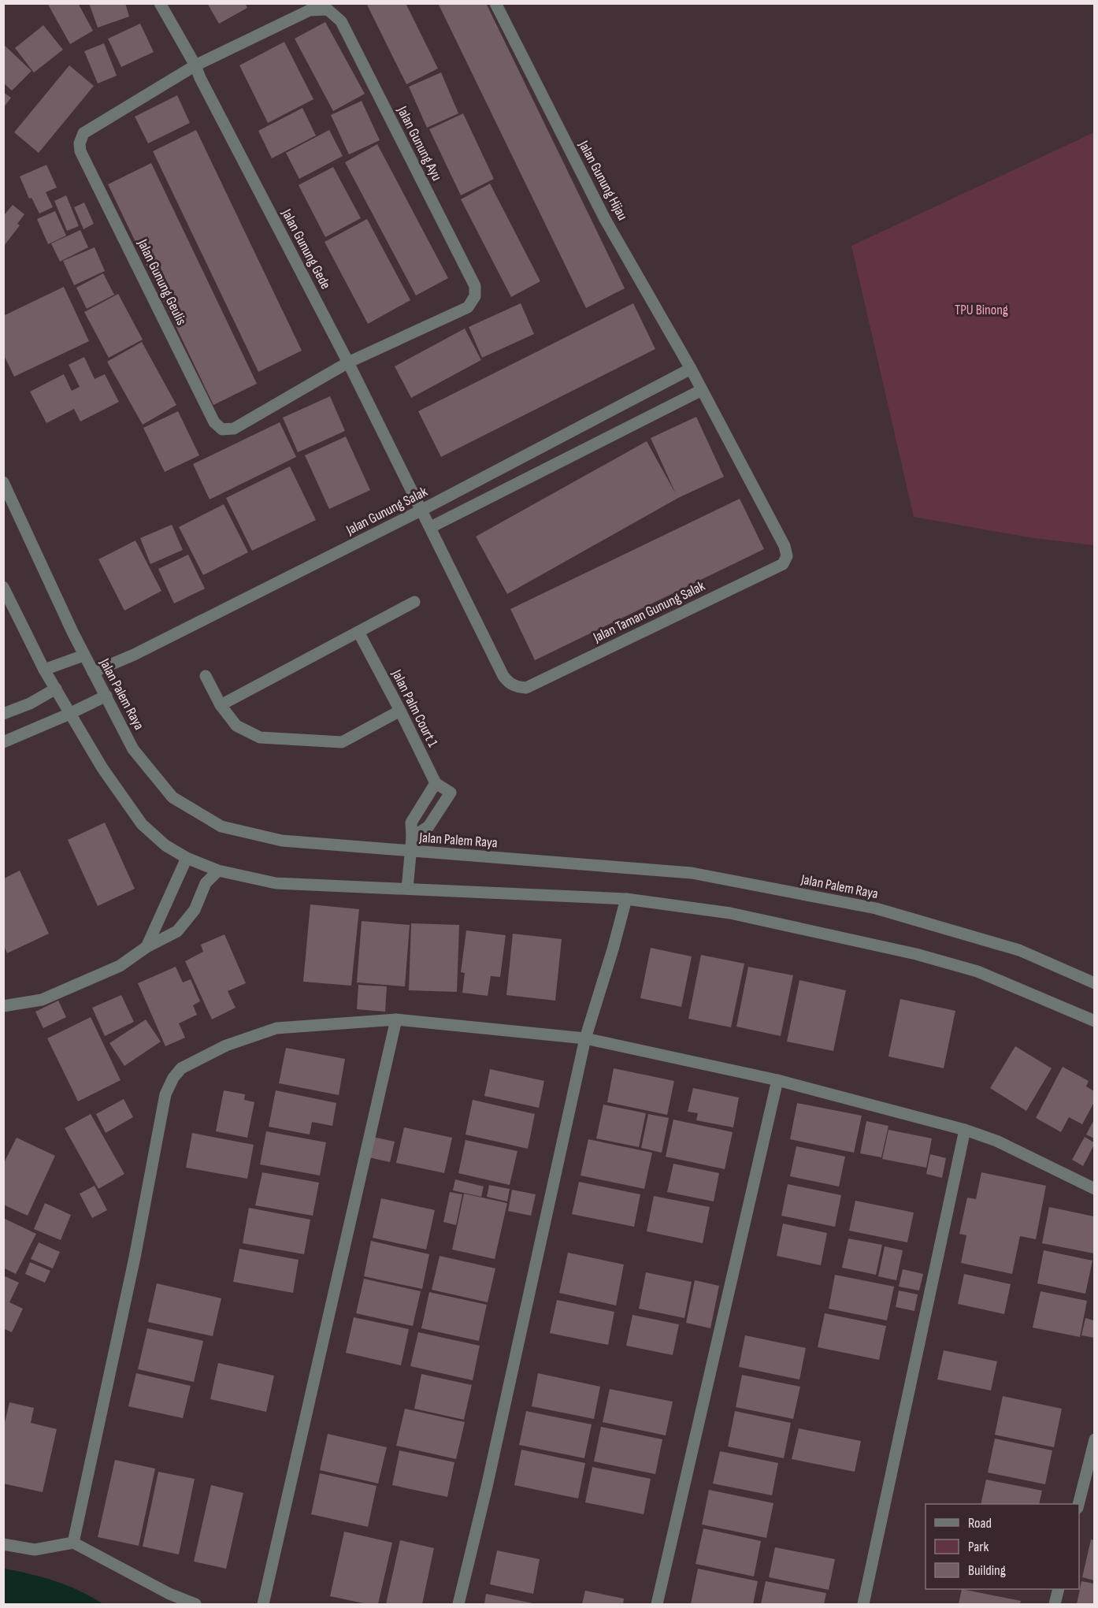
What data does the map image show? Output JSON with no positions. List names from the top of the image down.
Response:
{
  "streets": {
    "street": [
      "Jalan Gunung Ayu",
      "Jalan Gunung Hijau",
      "Jalan Gunung Gede",
      "Jalan Gunung Geulis",
      "Jalan Gunung Salak",
      "Jalan Taman Gunung Salak",
      "Jalan Palem Raya",
      "Jalan Palm Court 1"
    ]
  },
  "crossings": [
    ["Jalan Gunung Ayu", "Jalan Gunung Gede"],
    ["Jalan Gunung Ayu", "Jalan Gunung Geulis"],
    ["Jalan Gunung Hijau", "Jalan Gunung Salak"],
    ["Jalan Gunung Hijau", "Jalan Taman Gunung Salak"],
    ["Jalan Gunung Gede", "Jalan Gunung Geulis"],
    ["Jalan Gunung Gede", "Jalan Gunung Salak"],
    ["Jalan Gunung Gede", "Jalan Taman Gunung Salak"],
    ["Jalan Gunung Salak", "Jalan Palem Raya"]
  ],
  "parks": ["TPU Binong"],
  "legend": ["Road", "Park", "Building"]
}
